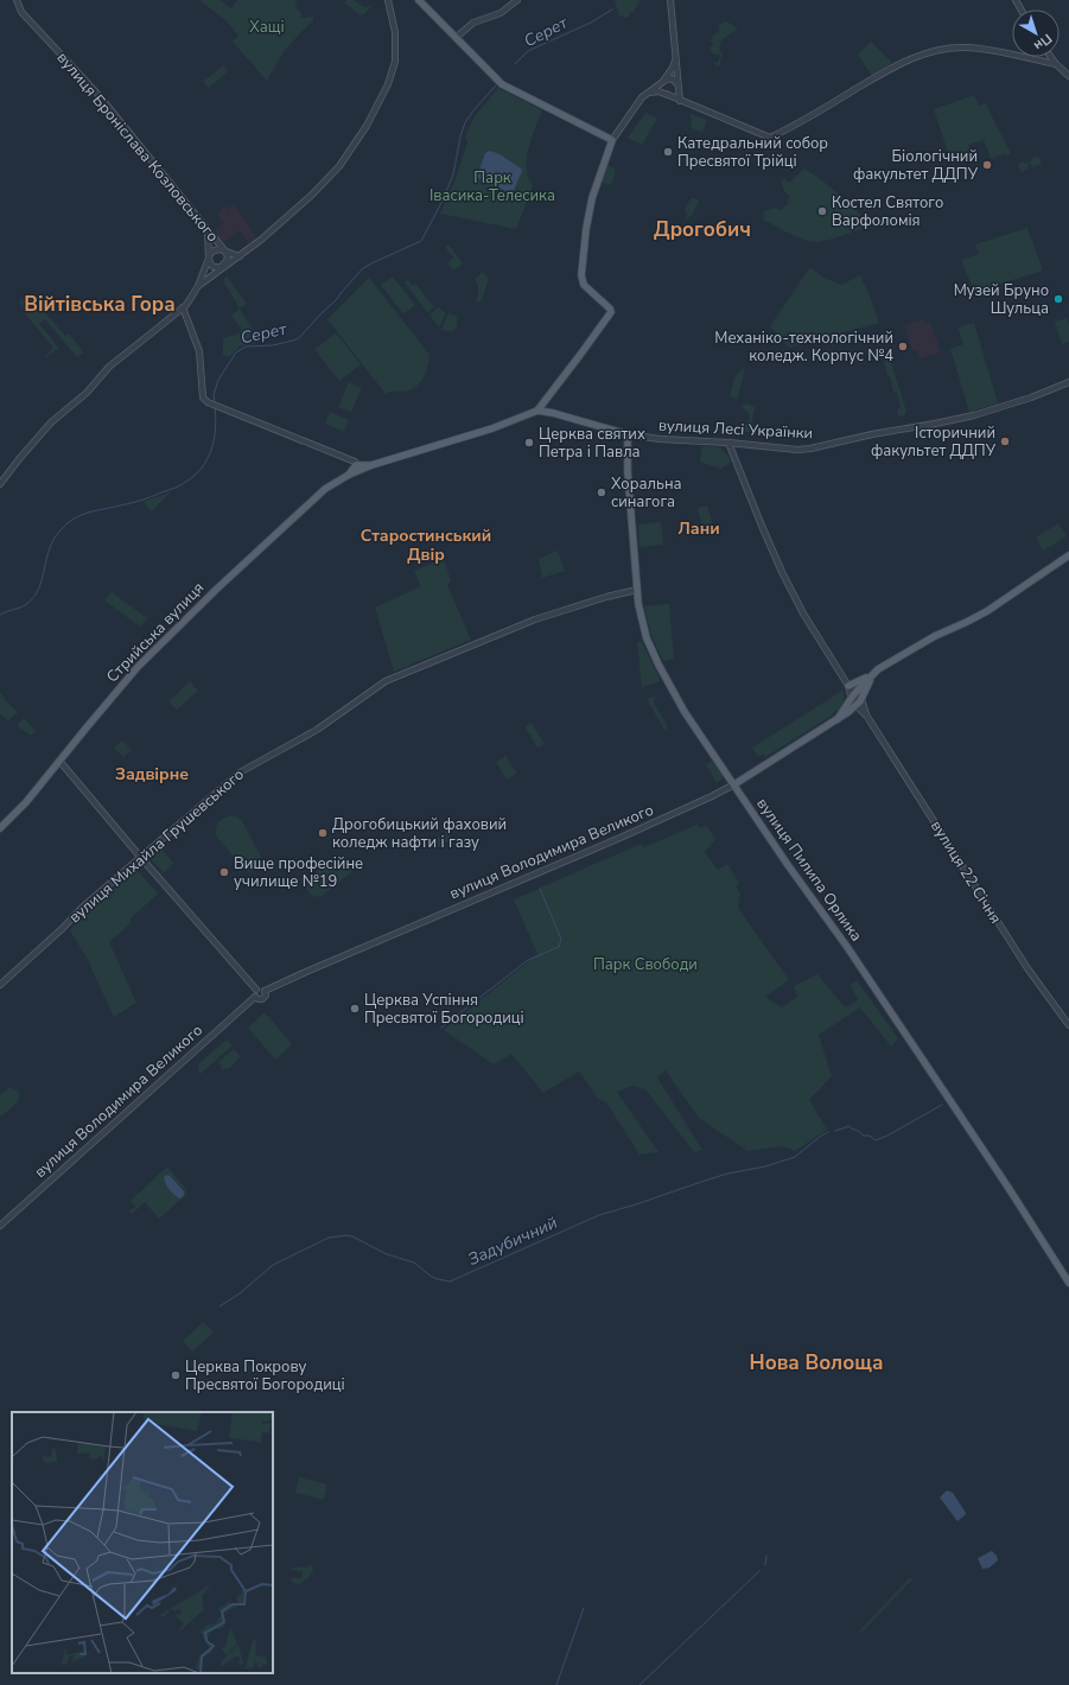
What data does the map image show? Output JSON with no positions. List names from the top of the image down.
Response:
{
  "streets": {
    "main road": [
      "вулиця Лесі Українки",
      "Стрийська вулиця",
      "вулиця Володимира Великого",
      "вулиця Пилипа Орлика"
    ],
    "street": ["вулиця Броніслава Козловського", "вулиця Михайла Грушевського", "вулиця 22 Січня"]
  },
  "crossings": [
    ["вулиця Лесі Українки", "Стрийська вулиця"],
    ["вулиця Лесі Українки", "вулиця Пилипа Орлика"],
    ["вулиця Михайла Грушевського", "вулиця Пилипа Орлика"],
    ["вулиця Володимира Великого", "вулиця Пилипа Орлика"],
    ["вулиця Володимира Великого", "вулиця 22 Січня"]
  ],
  "districts": [
    "Дрогобич",
    "Війтівська Гора",
    "Лани",
    "Старостинський Двір",
    "Задвірне",
    "Нова Волоща"
  ],
  "water": ["Серет", "Задубичний"],
  "parks": ["Хащі", "Парк Івасика-Телесика", "Парк Свободи"],
  "places": [
    "Катедральний собор Пресвятої Трійці",
    "Біологічний факультет ДДПУ",
    "Костел Святого Варфоломія",
    "Музей Бруно Шульца",
    "Механіко-технологічний коледж. Корпус №4",
    "Історичний факультет ДДПУ",
    "Церква святих Петра і Павла",
    "Хоральна синагога",
    "Дрогобицький фаховий коледж нафти і газу",
    "Вище професійне училище №19",
    "Церква Успіння Пресвятої Богородиці",
    "Церква Покрову Пресвятої Богородиці"
  ],
  "north": "bottom right"
}
